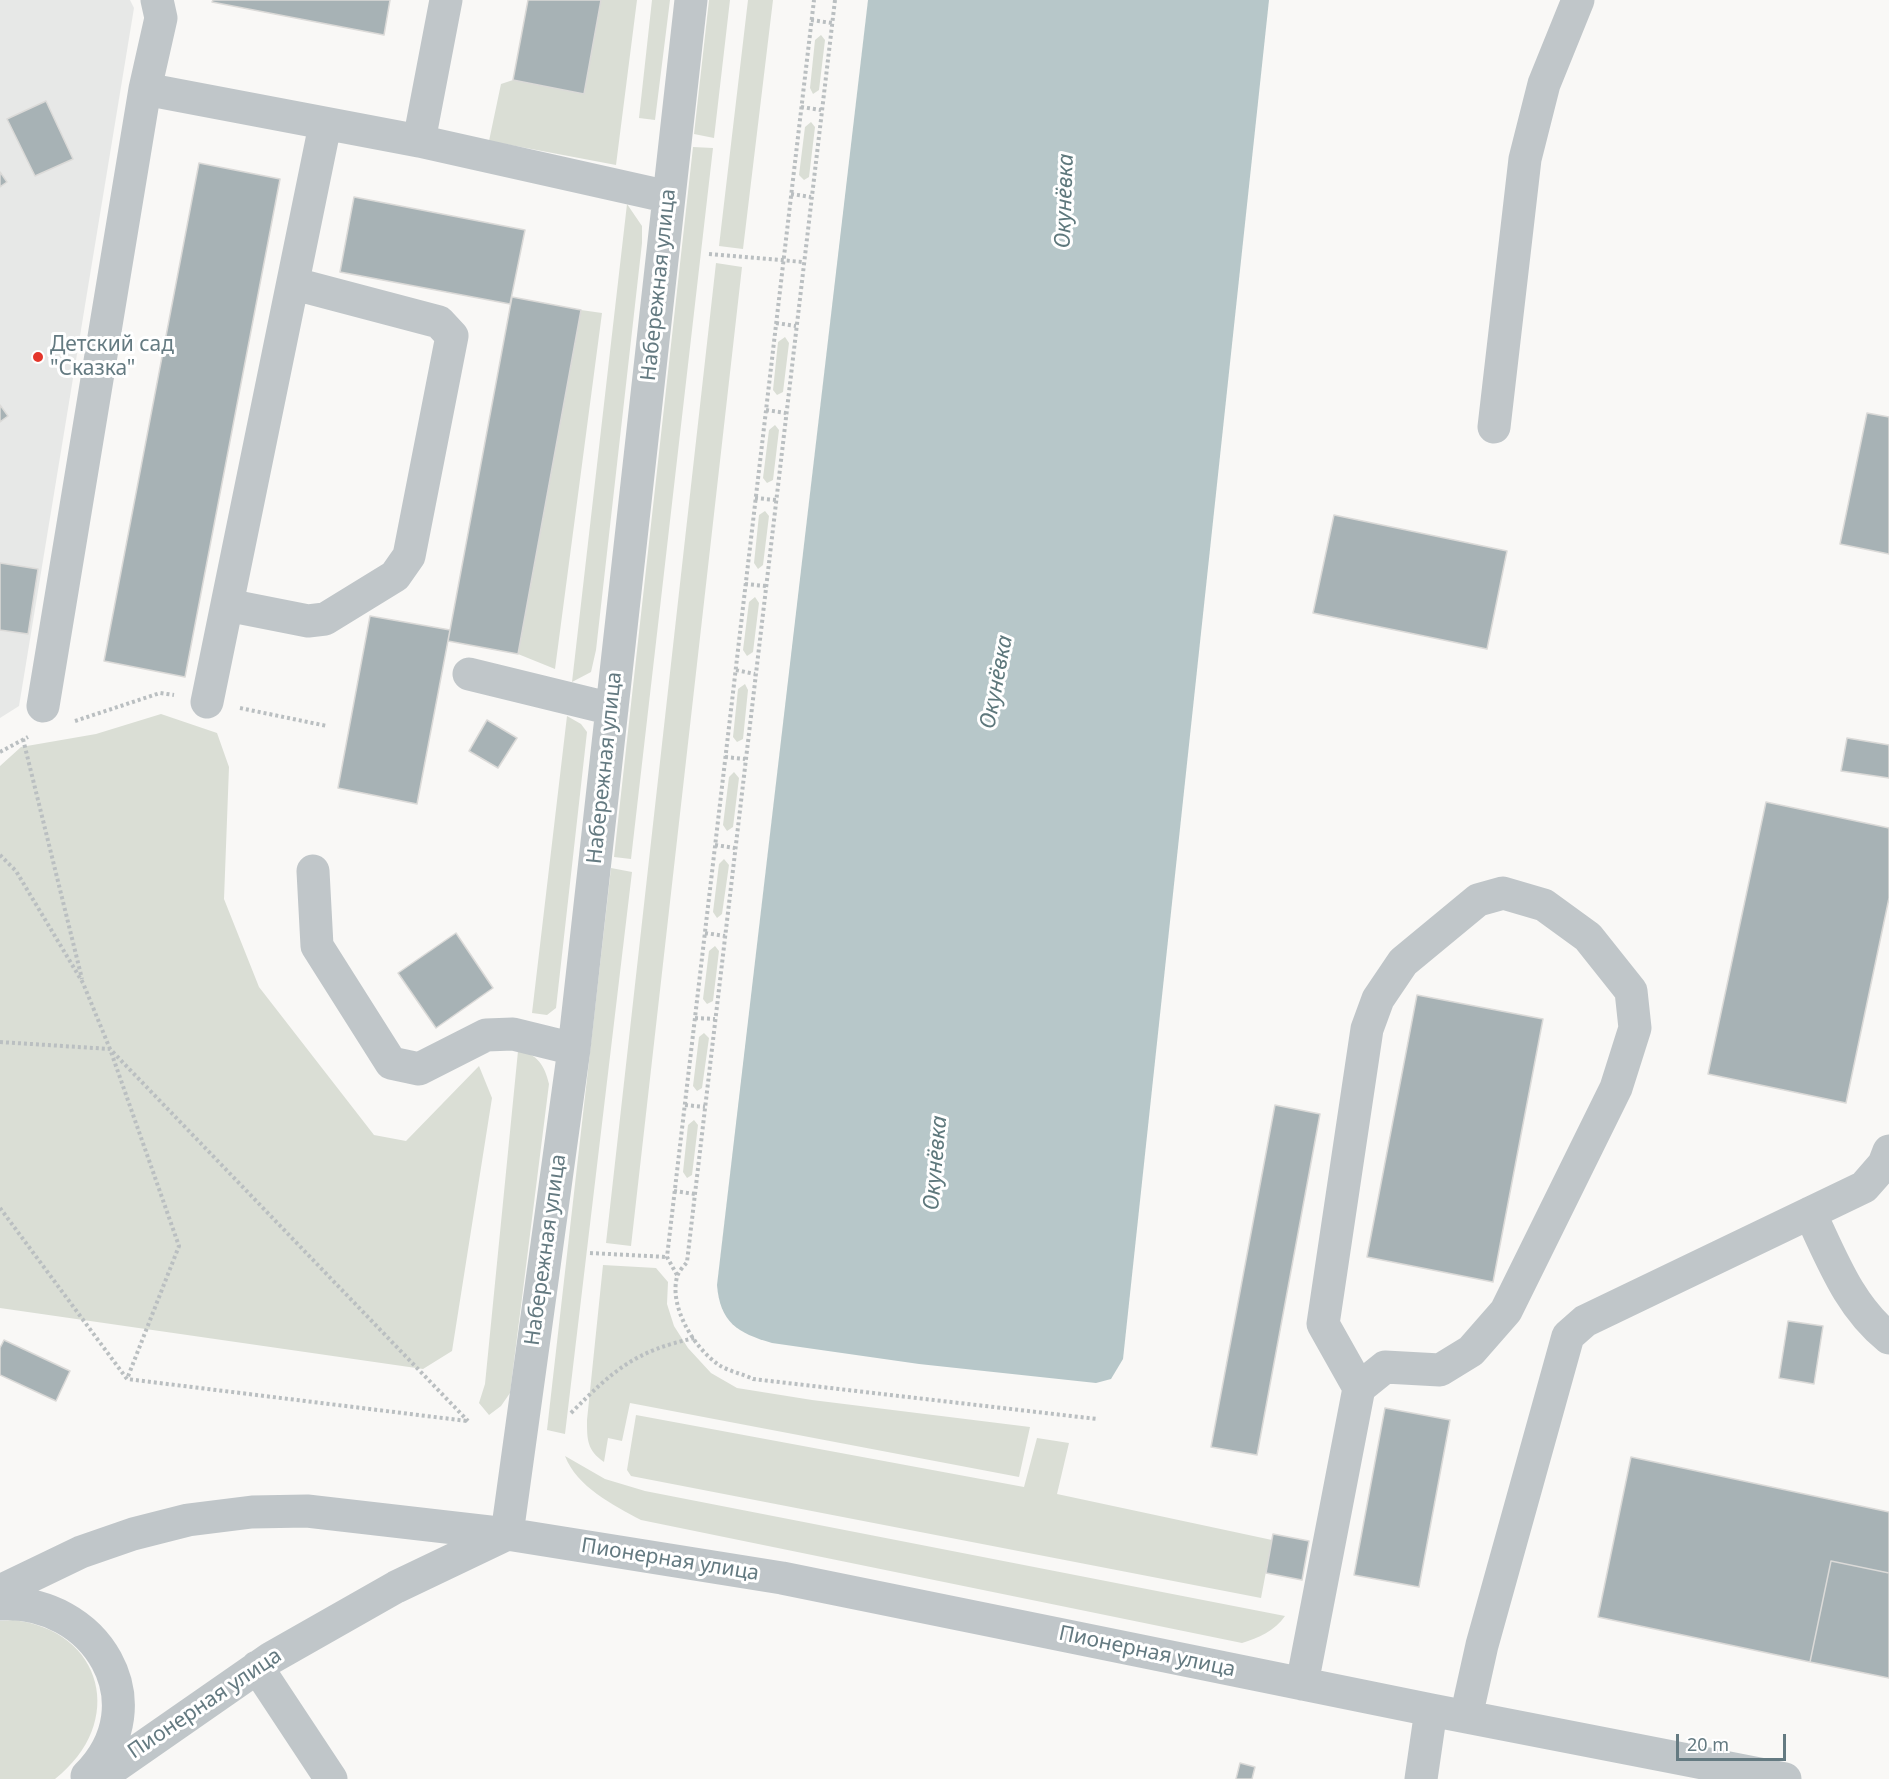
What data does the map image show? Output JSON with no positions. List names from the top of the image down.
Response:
{
  "streets": {
    "street": ["Набережная улица", "Пионерная улица"]
  },
  "crossings": [
    ["Набережная улица", "Пионерная улица"]
  ],
  "water": ["Окунёвка"],
  "places": ["Детский сад \"Сказка\""],
  "scale_bar": "20 m"
}
